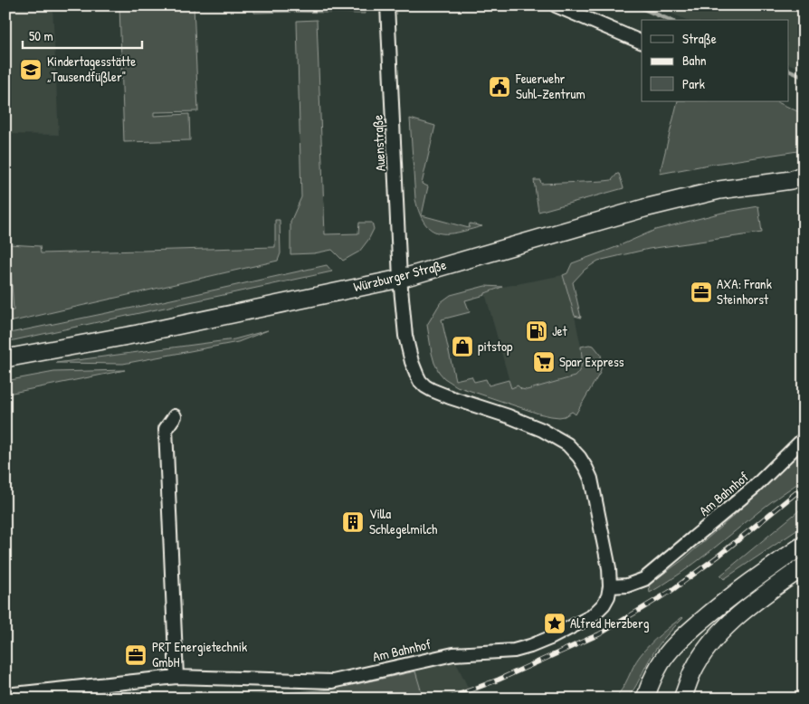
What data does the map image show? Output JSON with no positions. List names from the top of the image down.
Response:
{
  "streets": {
    "main road": ["Würzburger Straße"],
    "street": ["Auenstraße", "Am Bahnhof"]
  },
  "crossings": [
    ["Auenstraße", "Würzburger Straße"]
  ],
  "places": {
    "school or university": ["Kindertagesstätte „Tausendfüßler\""],
    "public building": ["Feuerwehr Suhl-Zentrum"],
    "office": ["AXA: Frank Steinhorst", "PRT Energietechnik GmbH"],
    "fuel station": ["Jet"],
    "shop": ["pitstop"],
    "supermarket": ["Spar Express"],
    "building": ["Villa Schlegelmilch"],
    "place": ["Alfred Herzberg"]
  },
  "legend": ["Straße", "Bahn", "Park"],
  "scale_bar": "50 m"
}
